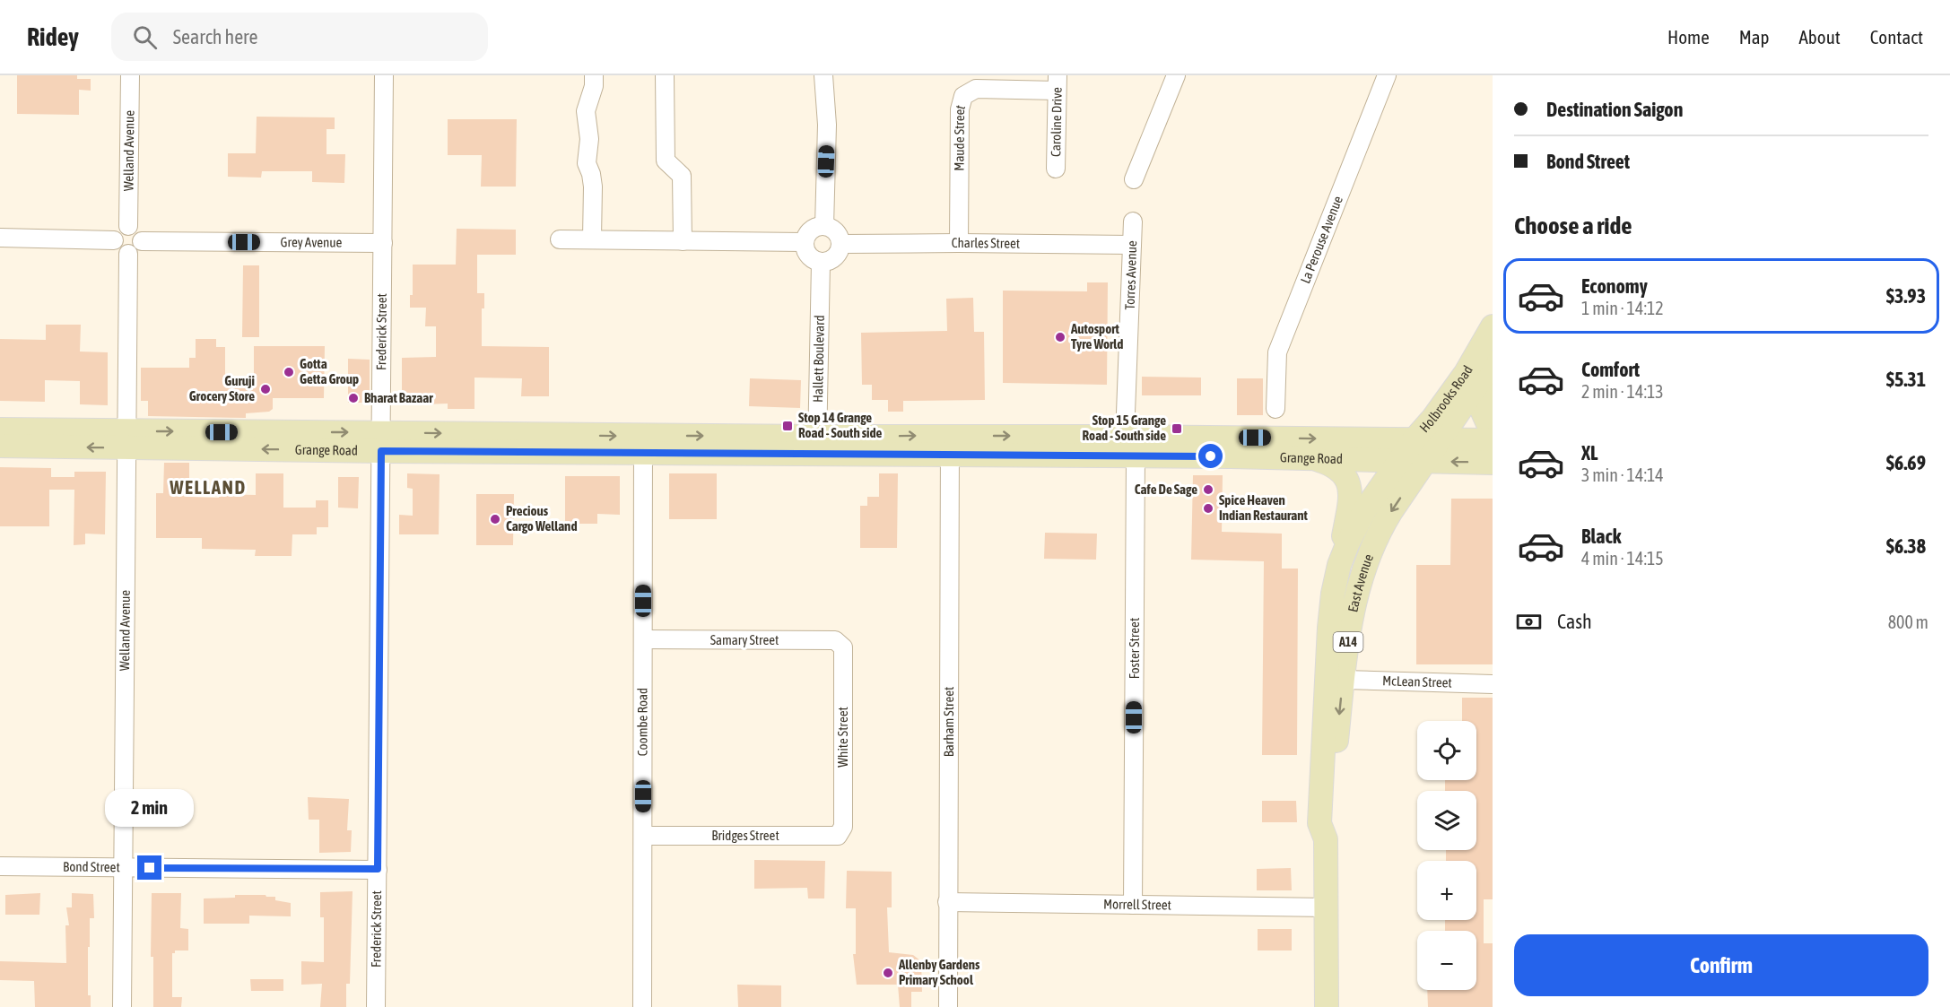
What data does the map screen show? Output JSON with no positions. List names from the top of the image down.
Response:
{
  "streets": {
    "main road": [
      "Holbrooks Road",
      "Grange Road",
      "East Avenue",
      "A14"
    ],
    "street": [
      "Caroline Drive",
      "Maude Street",
      "Welland Avenue",
      "La Perouse Avenue",
      "Grey Avenue",
      "Charles Street",
      "Torres Avenue",
      "Frederick Street",
      "Hallett Boulevard",
      "Samary Street",
      "Foster Street",
      "McLean Street",
      "Coombe Road",
      "Barham Street",
      "White Street",
      "Bridges Street",
      "Bond Street",
      "Morrell Street"
    ]
  },
  "crossings": [
    ["Caroline Drive", "Maude Street"],
    ["Maude Street", "Charles Street"],
    ["Welland Avenue", "Grey Avenue"],
    ["Welland Avenue", "Grange Road"],
    ["Welland Avenue", "Bond Street"],
    ["Grey Avenue", "Frederick Street"],
    ["Charles Street", "Torres Avenue"],
    ["Charles Street", "Hallett Boulevard"],
    ["Torres Avenue", "Grange Road"],
    ["Torres Avenue", "Foster Street"],
    ["Frederick Street", "Grange Road"],
    ["Frederick Street", "Bond Street"],
    ["Hallett Boulevard", "Grange Road"],
    ["Holbrooks Road", "Grange Road"],
    ["Holbrooks Road", "East Avenue"],
    ["Grange Road", "East Avenue"],
    ["Grange Road", "Foster Street"],
    ["Grange Road", "Coombe Road"],
    ["Grange Road", "Barham Street"],
    ["East Avenue", "McLean Street"],
    ["East Avenue", "Morrell Street"],
    ["Samary Street", "Coombe Road"],
    ["Samary Street", "White Street"],
    ["Foster Street", "Morrell Street"],
    ["Coombe Road", "Bridges Street"],
    ["Barham Street", "Morrell Street"],
    ["White Street", "Bridges Street"]
  ],
  "districts": ["WELLAND"],
  "places": {
    "other": [
      "Autosport Tyre World",
      "Gotta Getta Group",
      "Guruji Grocery Store",
      "Bharat Bazaar",
      "Cafe De Sage",
      "Spice Heaven Indian Restaurant",
      "Precious Cargo Welland",
      "Allenby Gardens Primary School"
    ],
    "transit": ["Stop 14 Grange Road - South side", "Stop 15 Grange Road - South side"]
  },
  "page": {
    "header": "Ridey",
    "search": "Search here",
    "nav": [
      "Home",
      "Map",
      "About",
      "Contact"
    ],
    "banner": ["Destination Saigon", "Bond Street"],
    "heading": "Choose a ride",
    "list": [
      {
        "name": "Economy",
        "note": "1 min · 14:12",
        "value": "$3.93"
      },
      {
        "name": "Comfort",
        "note": "2 min · 14:13",
        "value": "$5.31"
      },
      {
        "name": "XL",
        "note": "3 min · 14:14",
        "value": "$6.69"
      },
      {
        "name": "Black",
        "note": "4 min · 14:15",
        "value": "$6.38"
      }
    ],
    "pay": ["Cash", "800 m"],
    "map_buttons": ["+", "−"],
    "bubble": "2 min",
    "buttons": "Confirm"
  }
}
